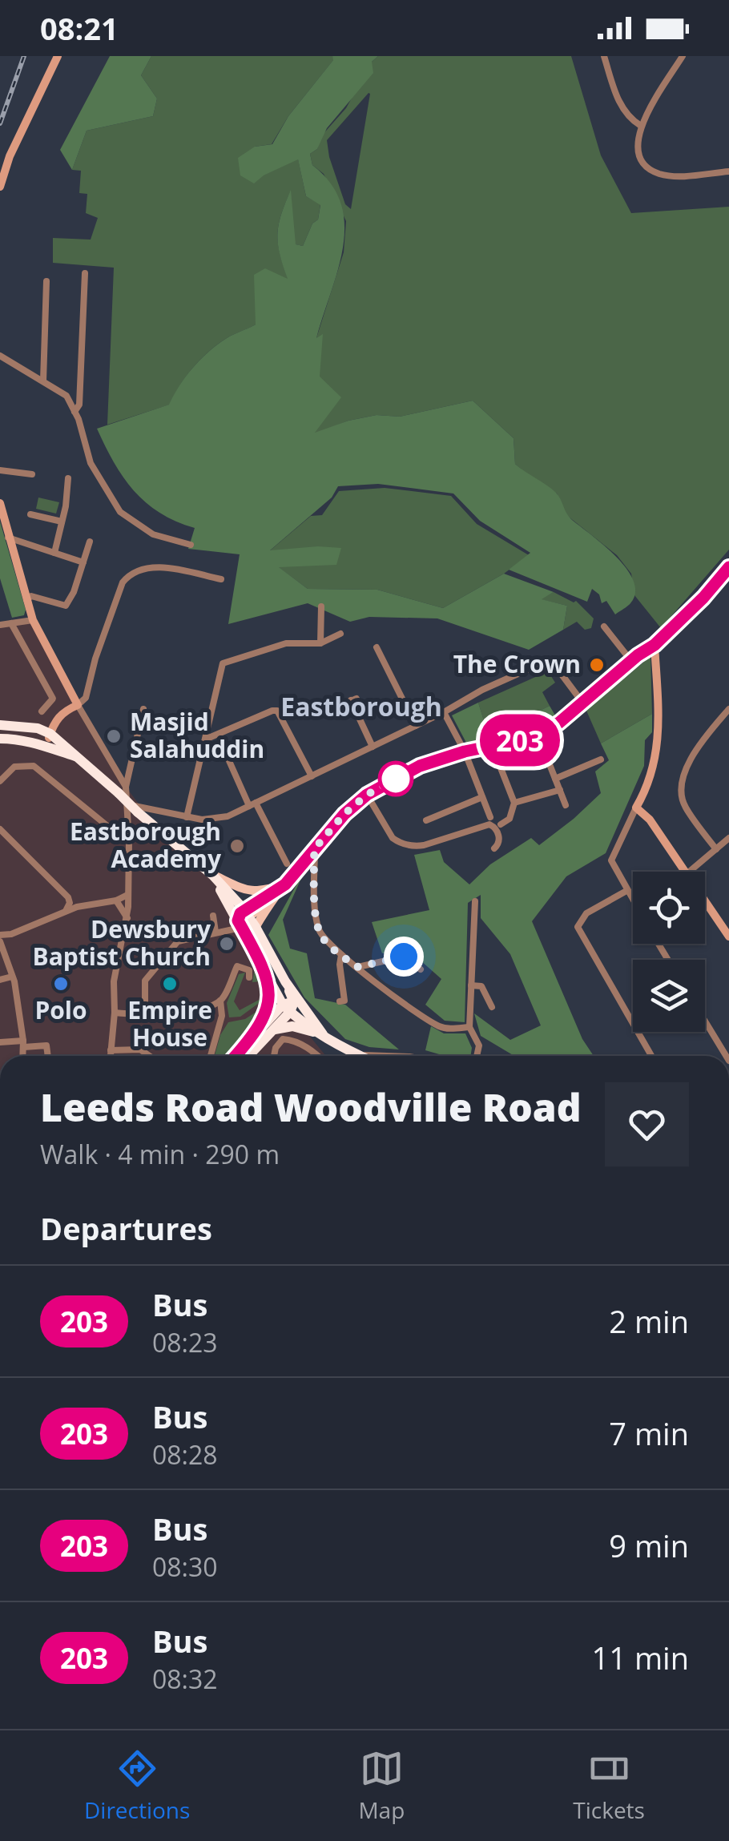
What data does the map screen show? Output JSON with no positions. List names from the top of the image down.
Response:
{
  "districts": ["Eastborough"],
  "places": [
    "The Crown",
    "Masjid Salahuddin",
    "Eastborough Academy",
    "Dewsbury Baptist Church",
    "Polo",
    "Empire House"
  ],
  "lines": ["bus line 203"],
  "page": {
    "status": "08:21",
    "on_map": "203",
    "heading": [
      ["Leeds Road Woodville Road", "Walk · 4 min · 290 m"],
      "Departures"
    ],
    "list": [
      {
        "mark": "203",
        "name": "Bus",
        "note": "08:23",
        "value": "2 min"
      },
      {
        "mark": "203",
        "name": "Bus",
        "note": "08:28",
        "value": "7 min"
      },
      {
        "mark": "203",
        "name": "Bus",
        "note": "08:30",
        "value": "9 min"
      },
      {
        "mark": "203",
        "name": "Bus",
        "note": "08:32",
        "value": "11 min"
      }
    ],
    "tabs": ["Directions", "Map", "Tickets"]
  }
}
